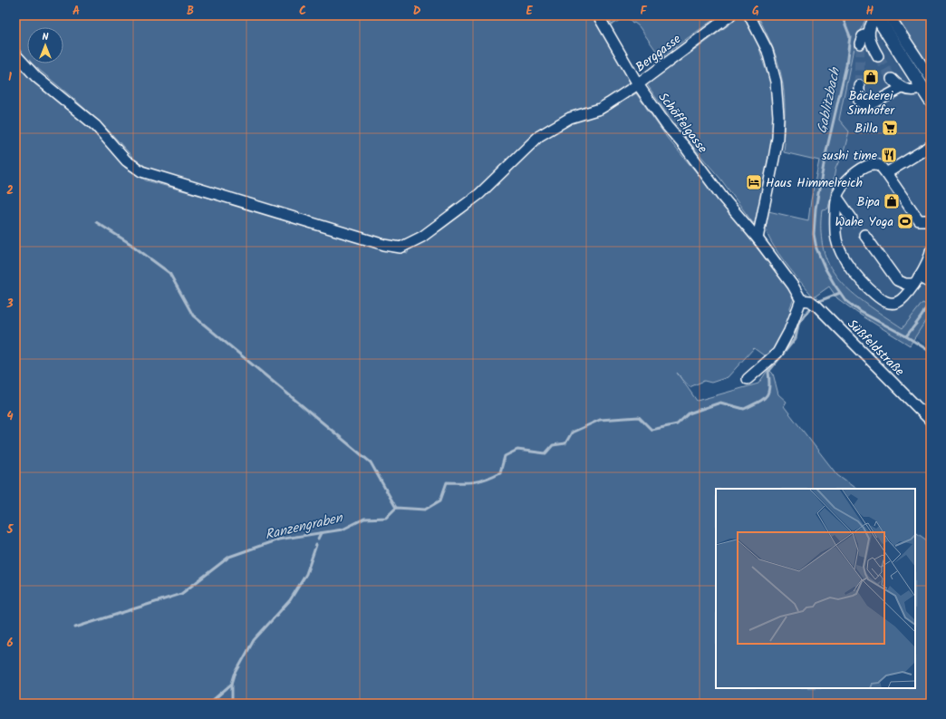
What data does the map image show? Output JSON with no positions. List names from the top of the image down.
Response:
{
  "streets": {
    "street": ["Berggasse", "Schöffelgasse", "Süßfeldstraße"]
  },
  "crossings": [
    ["Berggasse", "Schöffelgasse"],
    ["Schöffelgasse", "Süßfeldstraße"]
  ],
  "water": ["Gablitzbach", "Ranzengraben"],
  "places": {
    "shop": ["Bäckerei Simhofer", "Bipa"],
    "supermarket": ["Billa"],
    "restaurant": ["sushi time"],
    "hotel": ["Haus Himmelreich"],
    "sports": ["Wahe Yoga"]
  },
  "north": "top",
  "grid": {
    "columns": [
      "A",
      "B",
      "C",
      "D",
      "E",
      "F",
      "G",
      "H"
    ],
    "rows": [
      "1",
      "2",
      "3",
      "4",
      "5",
      "6"
    ]
  }
}
